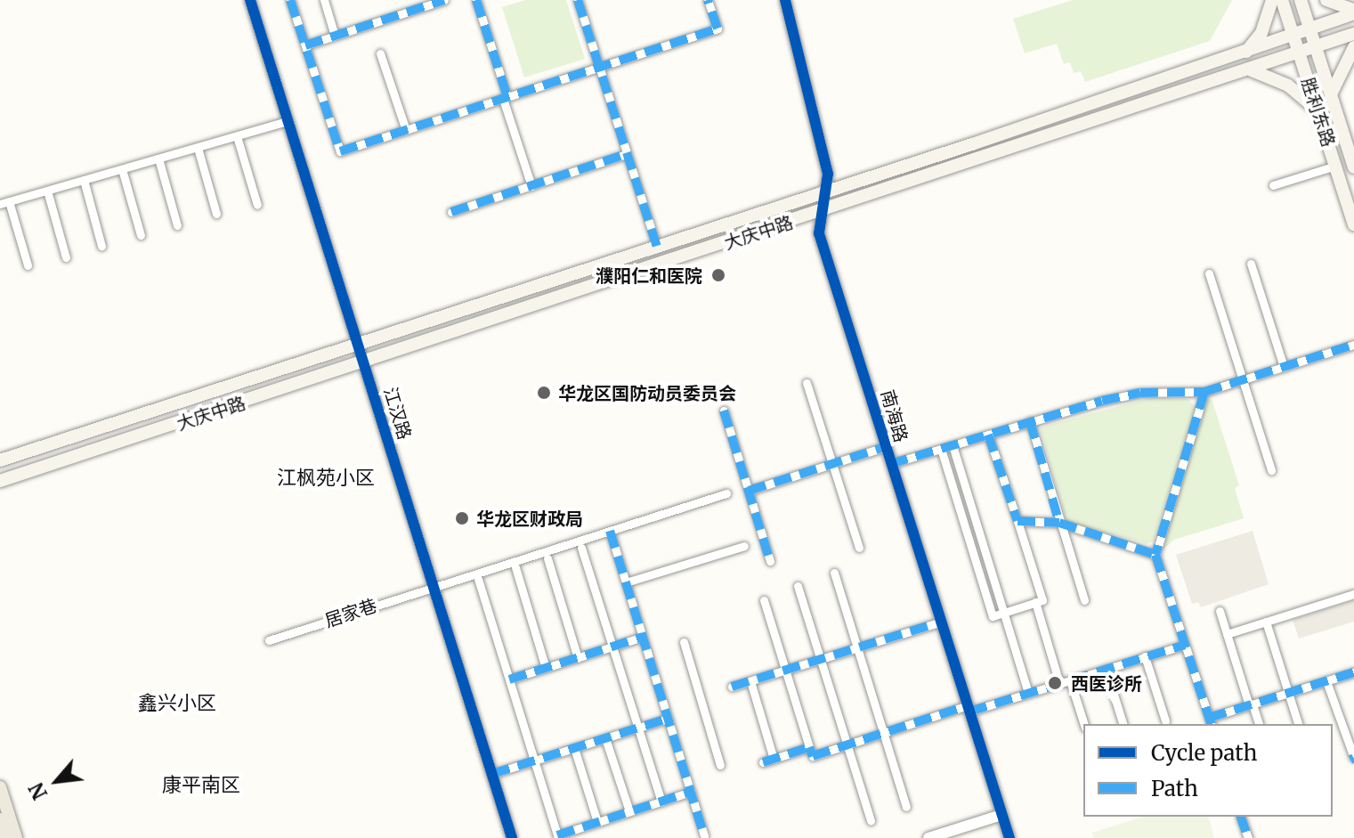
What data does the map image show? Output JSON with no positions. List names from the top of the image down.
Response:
{
  "streets": {
    "main road": ["胜利东路", "大庆中路"],
    "street": ["江汉路", "南海路", "居家巷"]
  },
  "crossings": [
    ["胜利东路", "大庆中路"],
    ["大庆中路", "江汉路"],
    ["大庆中路", "南海路"],
    ["江汉路", "居家巷"]
  ],
  "districts": ["江枫苑小区", "鑫兴小区", "康平南区"],
  "places": [
    "濮阳仁和医院",
    "华龙区国防动员委员会",
    "华龙区财政局",
    "西医诊所"
  ],
  "legend": ["Cycle path", "Path"],
  "north": "bottom left"
}
